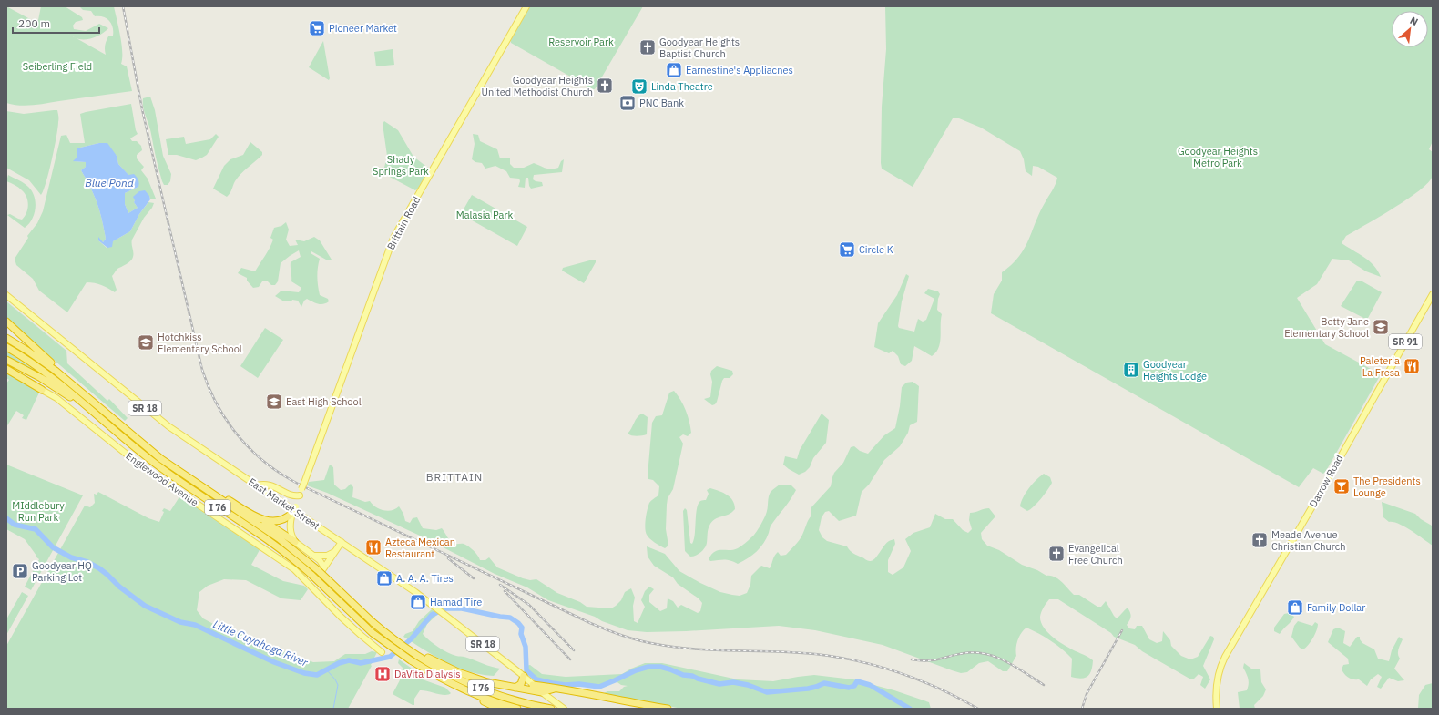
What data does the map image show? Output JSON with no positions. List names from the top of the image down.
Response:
{
  "streets": {
    "highway": ["I 76"],
    "main road": [
      "Brittain Road",
      "SR 91",
      "SR 18",
      "Englewood Avenue",
      "Darrow Road",
      "East Market Street"
    ]
  },
  "districts": ["BRITTAIN"],
  "water": ["Blue Pond", "Little Cuyahoga River"],
  "parks": [
    "Reservoir Park",
    "Seiberling Field",
    "Goodyear Heights Metro Park",
    "Shady Springs Park",
    "Malasia Park",
    "MIddlebury Run Park"
  ],
  "places": {
    "supermarket": ["Pioneer Market", "Circle K"],
    "church": [
      "Goodyear Heights Baptist Church",
      "Goodyear Heights United Methodist Church",
      "Meade Avenue Christian Church",
      "Evangelical Free Church"
    ],
    "shop": [
      "Earnestine's Appliacnes",
      "A. A. A. Tires",
      "Hamad Tire",
      "Family Dollar"
    ],
    "theatre": ["Linda Theatre"],
    "bank": ["PNC Bank"],
    "school or university": ["Betty Jane Elementary School", "Hotchkiss Elementary School", "East High School"],
    "restaurant": ["Paleteria La Fresa", "Azteca Mexican Restaurant"],
    "building": ["Goodyear Heights Lodge"],
    "bar": ["The Presidents Lounge"],
    "parking": ["Goodyear HQ Parking Lot"],
    "hospital": ["DaVita Dialysis"]
  },
  "scale_bar": "200 m",
  "north": "top right"
}
